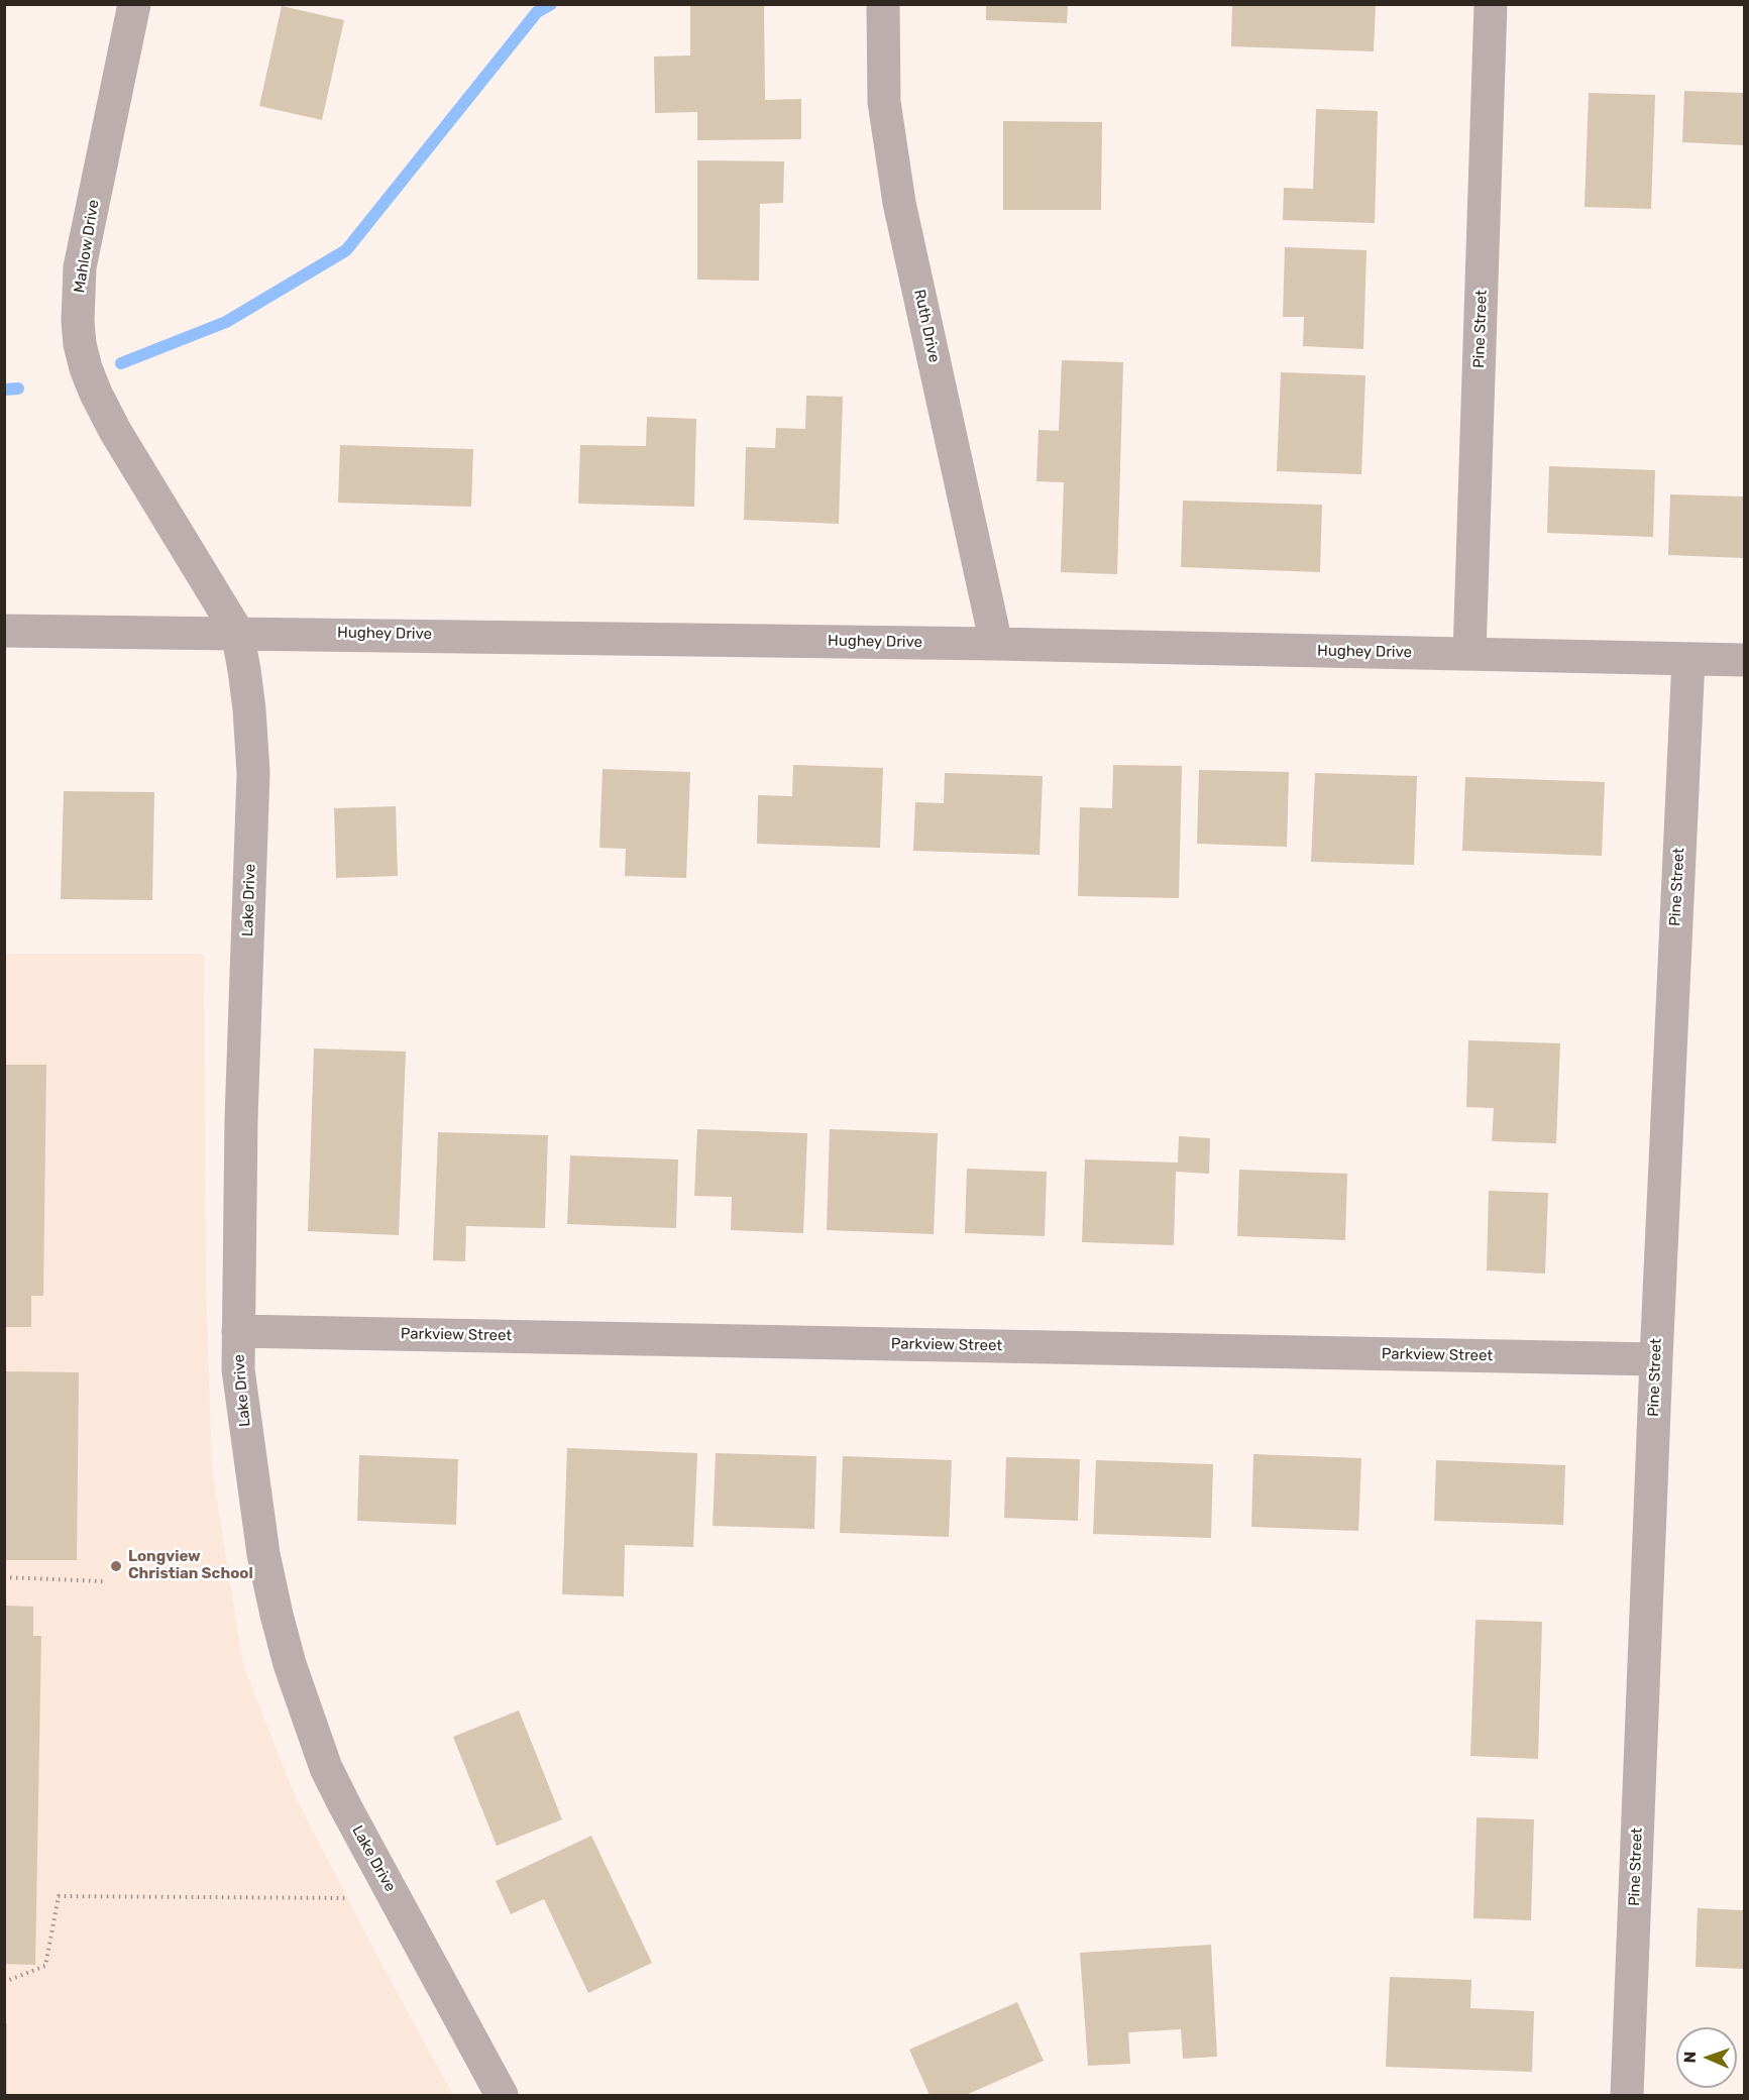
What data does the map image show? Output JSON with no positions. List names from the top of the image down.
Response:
{
  "streets": {
    "street": [
      "Mahlow Drive",
      "Ruth Drive",
      "Pine Street",
      "Hughey Drive",
      "Lake Drive",
      "Parkview Street"
    ]
  },
  "crossings": [
    ["Mahlow Drive", "Hughey Drive"],
    ["Mahlow Drive", "Lake Drive"],
    ["Ruth Drive", "Hughey Drive"],
    ["Pine Street", "Hughey Drive"],
    ["Pine Street", "Parkview Street"],
    ["Hughey Drive", "Lake Drive"],
    ["Lake Drive", "Parkview Street"]
  ],
  "places": ["Longview Christian School"],
  "north": "left"
}
